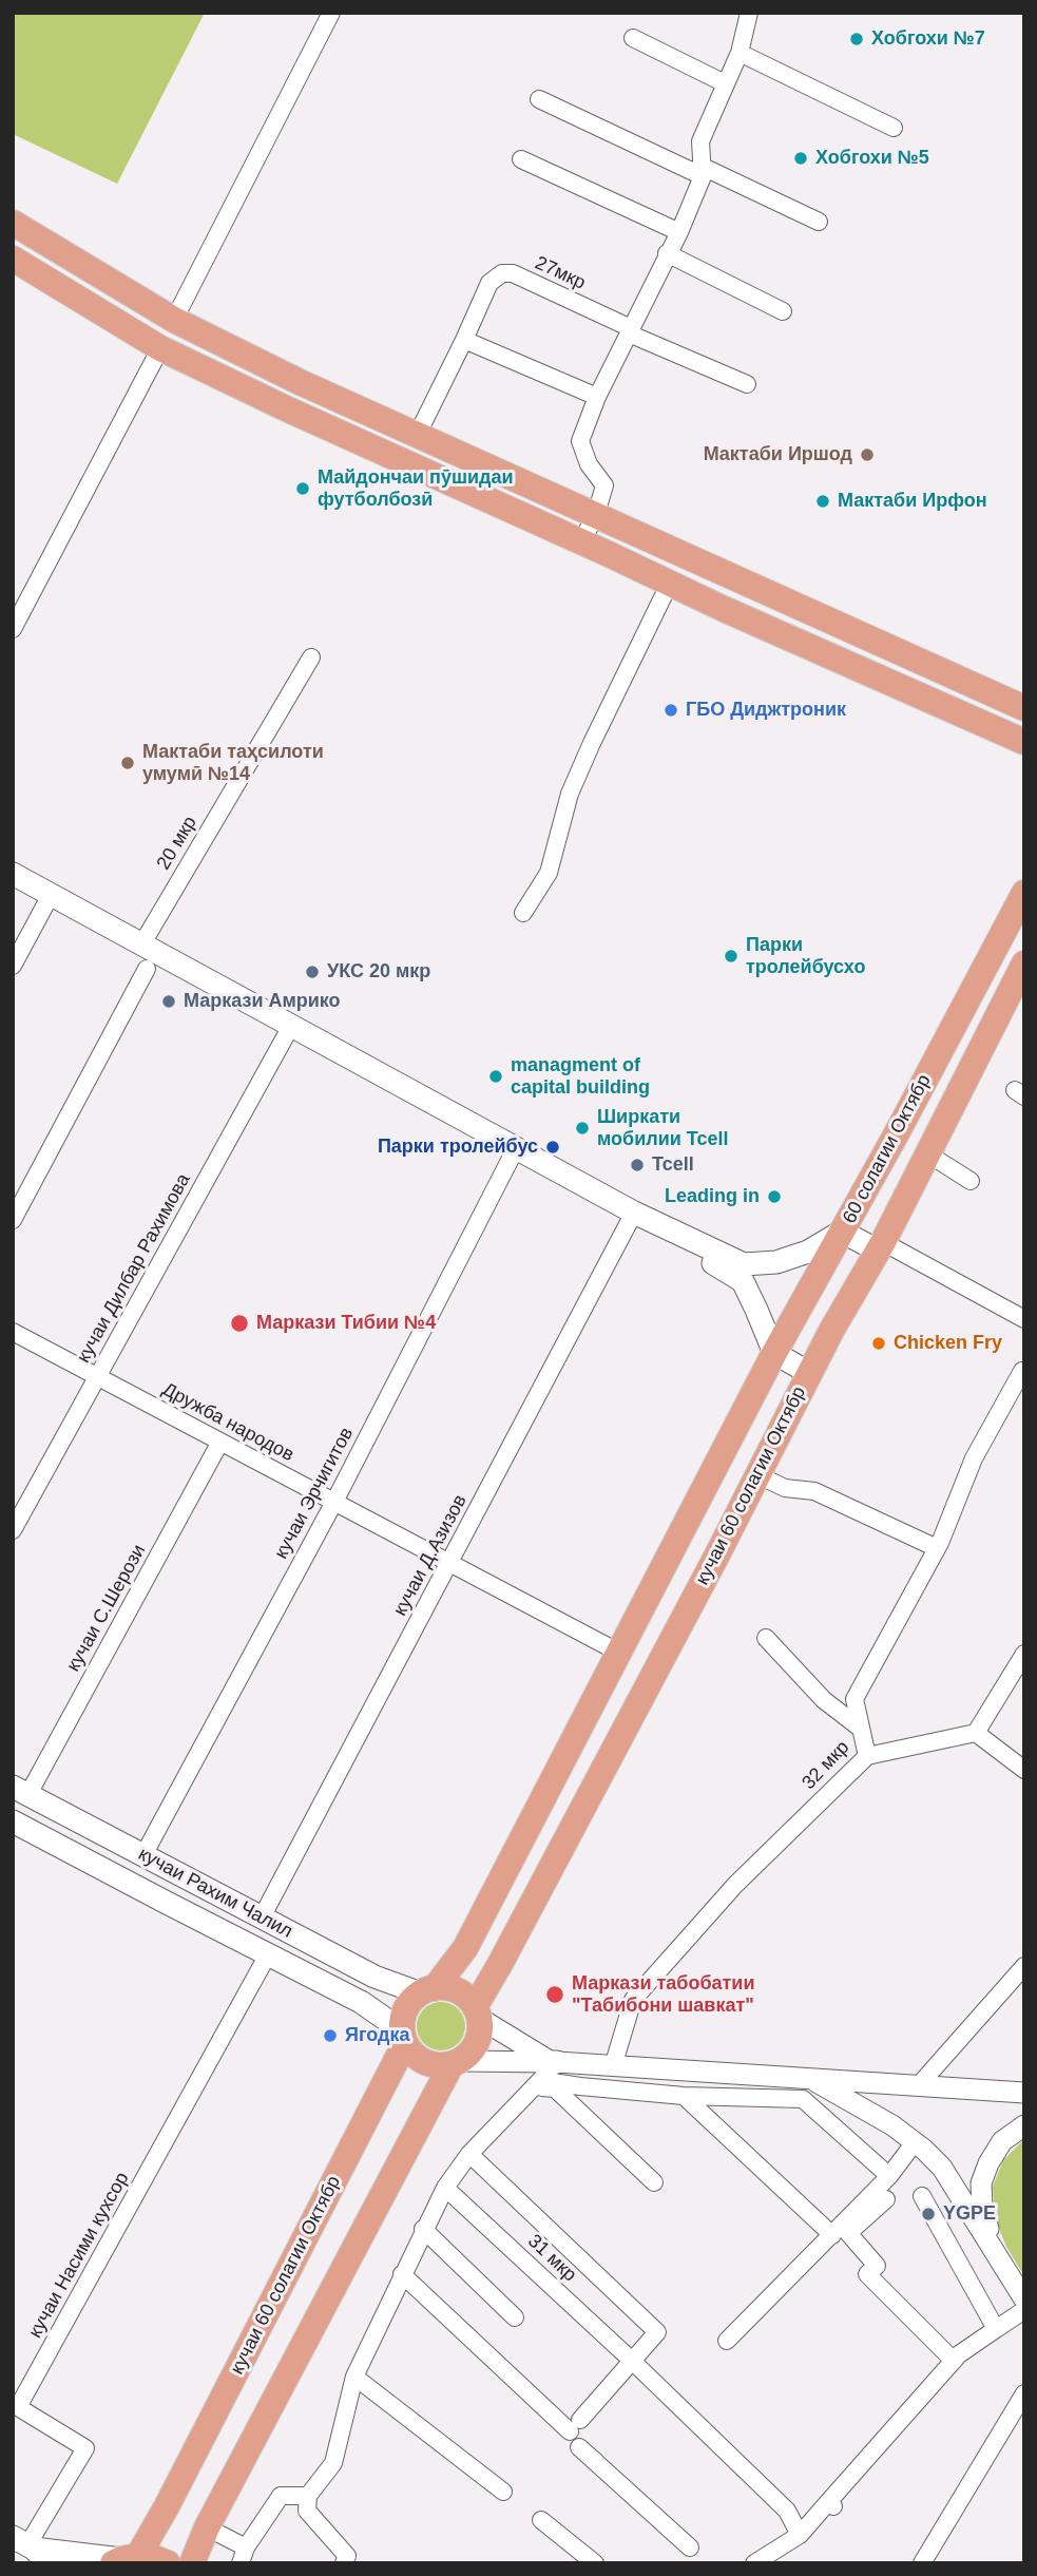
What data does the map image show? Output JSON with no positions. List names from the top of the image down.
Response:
{
  "streets": {
    "highway": ["60 солагии Октябр", "кучаи 60 солагии Октябр"],
    "main road": ["кучаи Рахим Чалил"],
    "street": [
      "27мкр",
      "20 мкр",
      "кучаи Дилбар Рахимова",
      "Дружба народов",
      "кучаи Эрчигитов",
      "кучаи Д.Азизов",
      "кучаи С.Шерози",
      "32 мкр",
      "кучаи Насими кухсор",
      "31 мкр"
    ]
  },
  "crossings": [
    ["кучаи Дилбар Рахимова", "Дружба народов"],
    ["Дружба народов", "кучаи Эрчигитов"],
    ["Дружба народов", "кучаи Д.Азизов"],
    ["Дружба народов", "кучаи С.Шерози"],
    ["кучаи 60 солагии Октябр", "кучаи Рахим Чалил"],
    ["кучаи Эрчигитов", "кучаи Рахим Чалил"],
    ["кучаи Д.Азизов", "кучаи Рахим Чалил"],
    ["кучаи С.Шерози", "кучаи Рахим Чалил"],
    ["кучаи Рахим Чалил", "кучаи Насими кухсор"]
  ],
  "places": [
    "Хобгохи №7",
    "Хобгохи №5",
    "Мактаби Иршод",
    "Майдончаи пӯшидаи футболбозӣ",
    "Мактаби Ирфон",
    "ГБО Диджтроник",
    "Мактаби таҳсилоти умумӣ №14",
    "Парки тролейбусхо",
    "УКС 20 мкр",
    "Маркази Амрико",
    "managment of capital building",
    "Ширкати мобилии Tcell",
    "Парки тролейбус",
    "Tcell",
    "Leading in",
    "Маркази Тибии №4",
    "Chicken Fry",
    "Маркази табобатии \"Табибони шавкат\"",
    "Ягодка",
    "YGPE"
  ]
}
